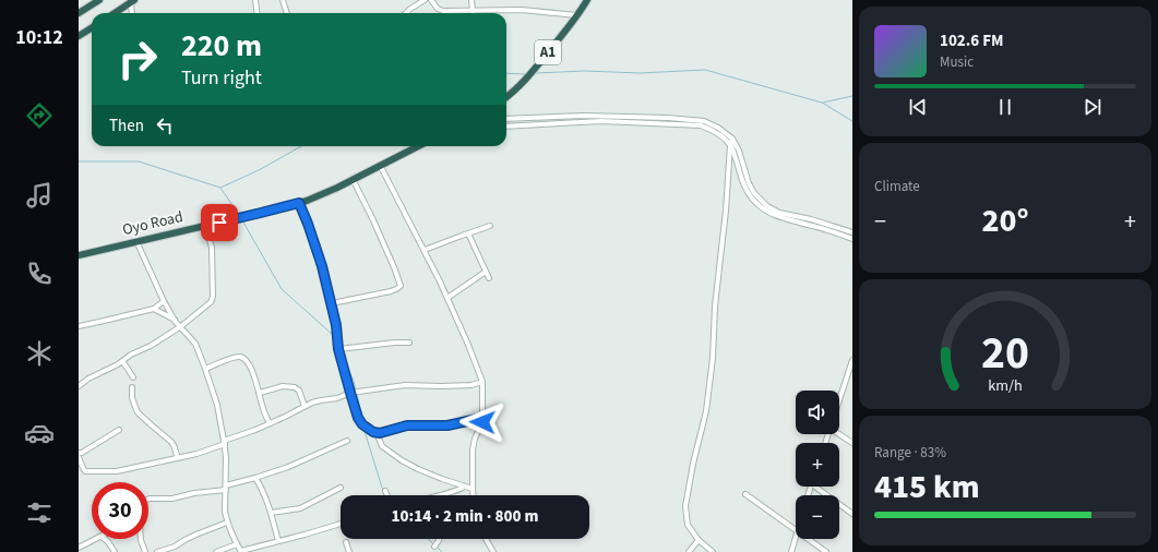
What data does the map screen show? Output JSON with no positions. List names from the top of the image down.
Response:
{
  "streets": {
    "highway": ["A1", "Oyo Road"]
  },
  "page": {
    "tabs": "10:12",
    "turn": ["220 m", "Turn right"],
    "song": ["102.6 FM", "Music"],
    "then": "Then",
    "tile": [
      "Climate",
      ["Range · 83%", "415 km"]
    ],
    "heat": ["−", "20°", "+"],
    "map_buttons": ["+", "−"],
    "limit": "30",
    "trip": "10:14 · 2 min · 800 m",
    "gauge": ["20", "km/h"]
  }
}
